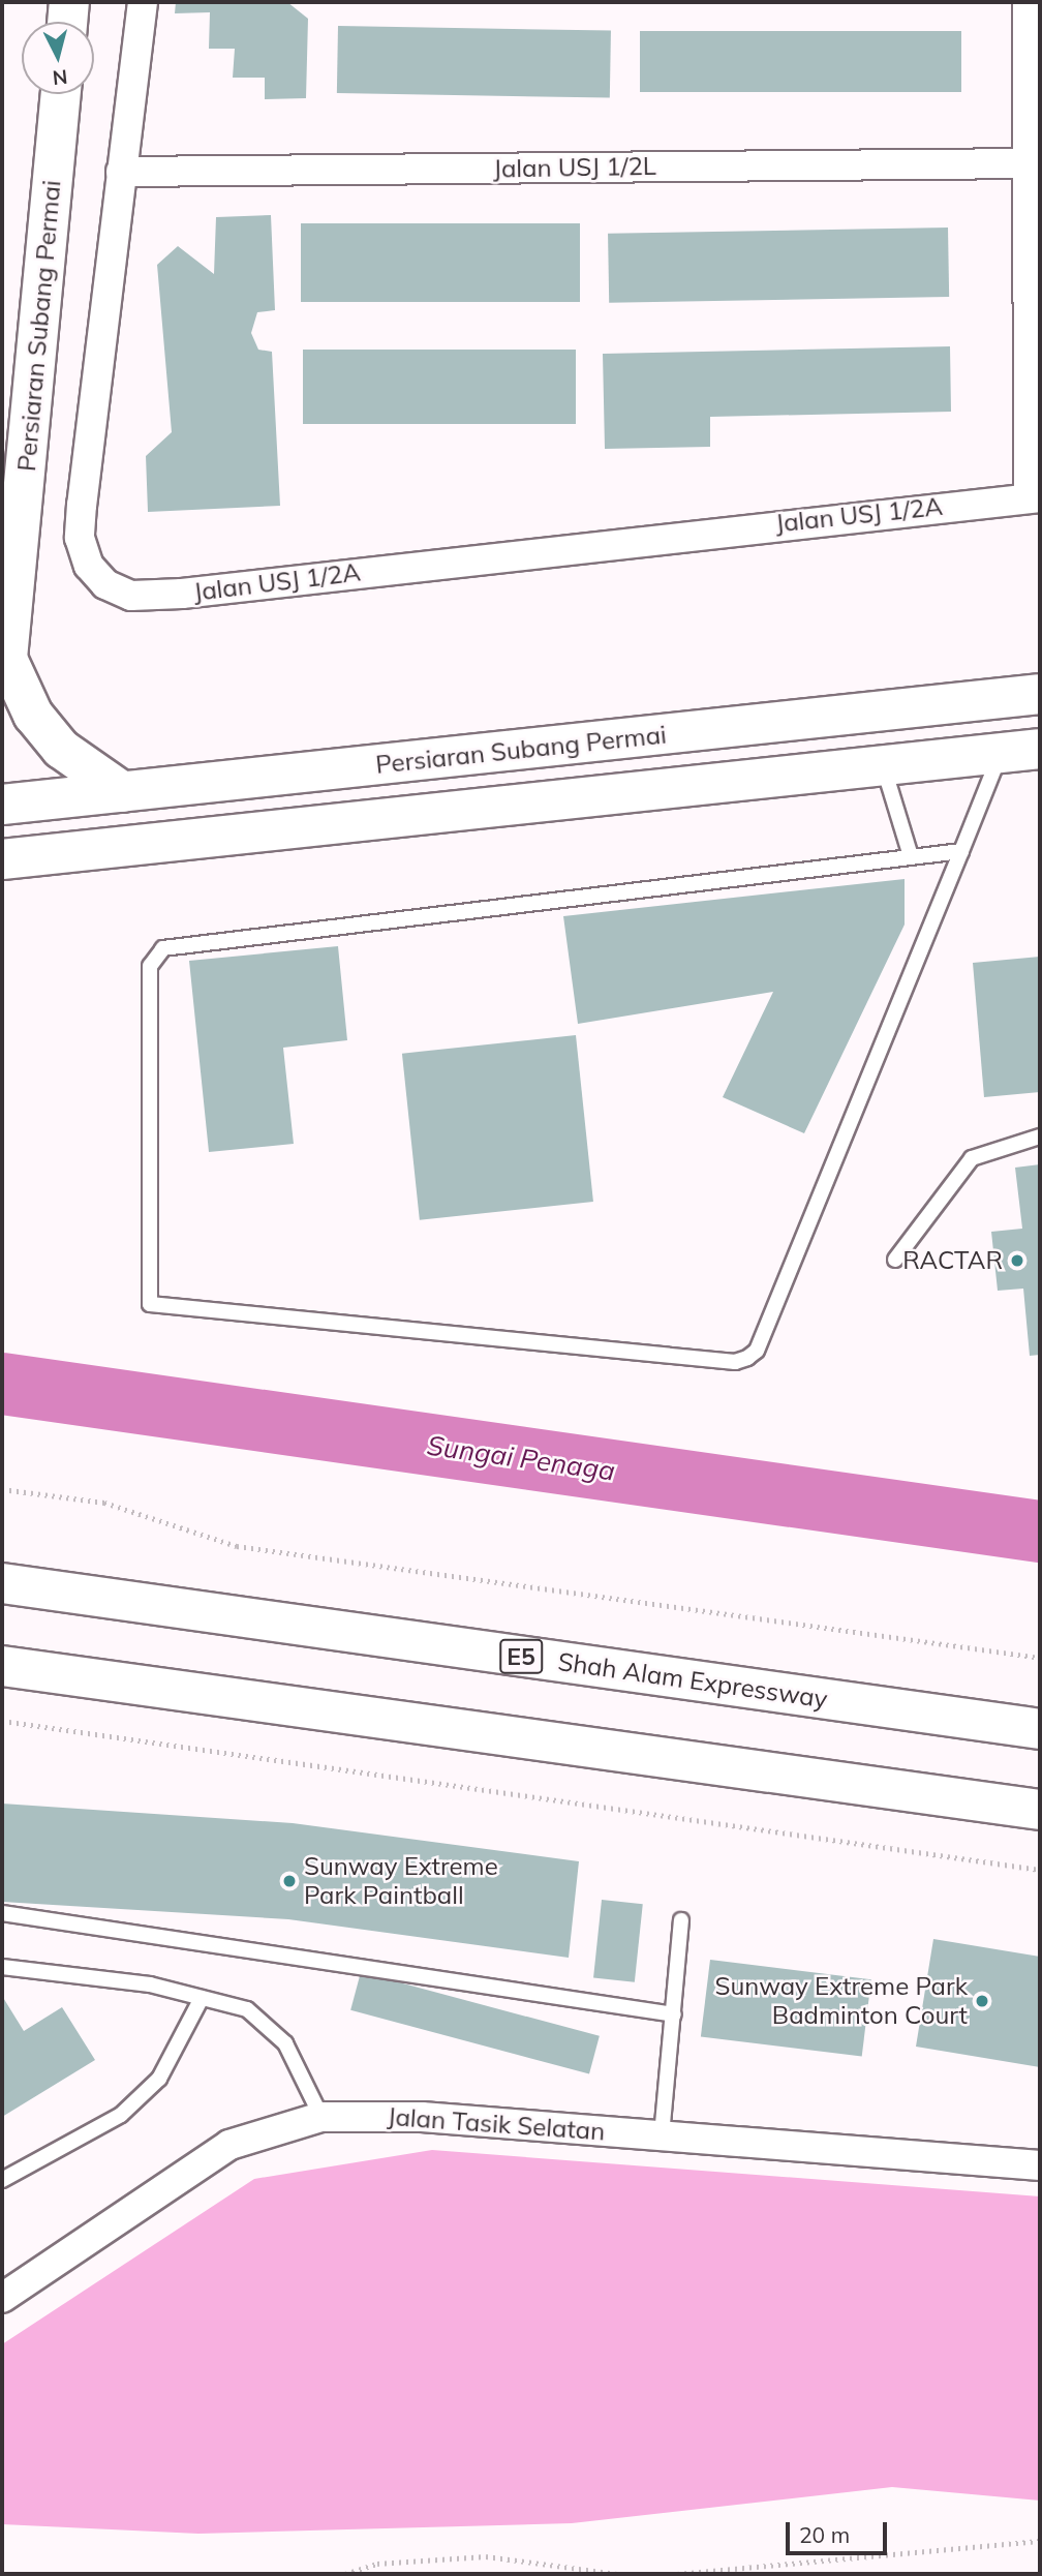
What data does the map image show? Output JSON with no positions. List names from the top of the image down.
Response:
{
  "streets": {
    "main road": ["Persiaran Subang Permai", "E5", "Shah Alam Expressway"],
    "street": ["Jalan USJ 1/2L", "Jalan USJ 1/2A", "Jalan Tasik Selatan"]
  },
  "crossings": [
    ["Jalan USJ 1/2L", "Jalan USJ 1/2A"]
  ],
  "water": ["Sungai Penaga"],
  "places": ["RACTAR", "Sunway Extreme Park Paintball", "Sunway Extreme Park Badminton Court"],
  "scale_bar": "20 m",
  "north": "bottom"
}
